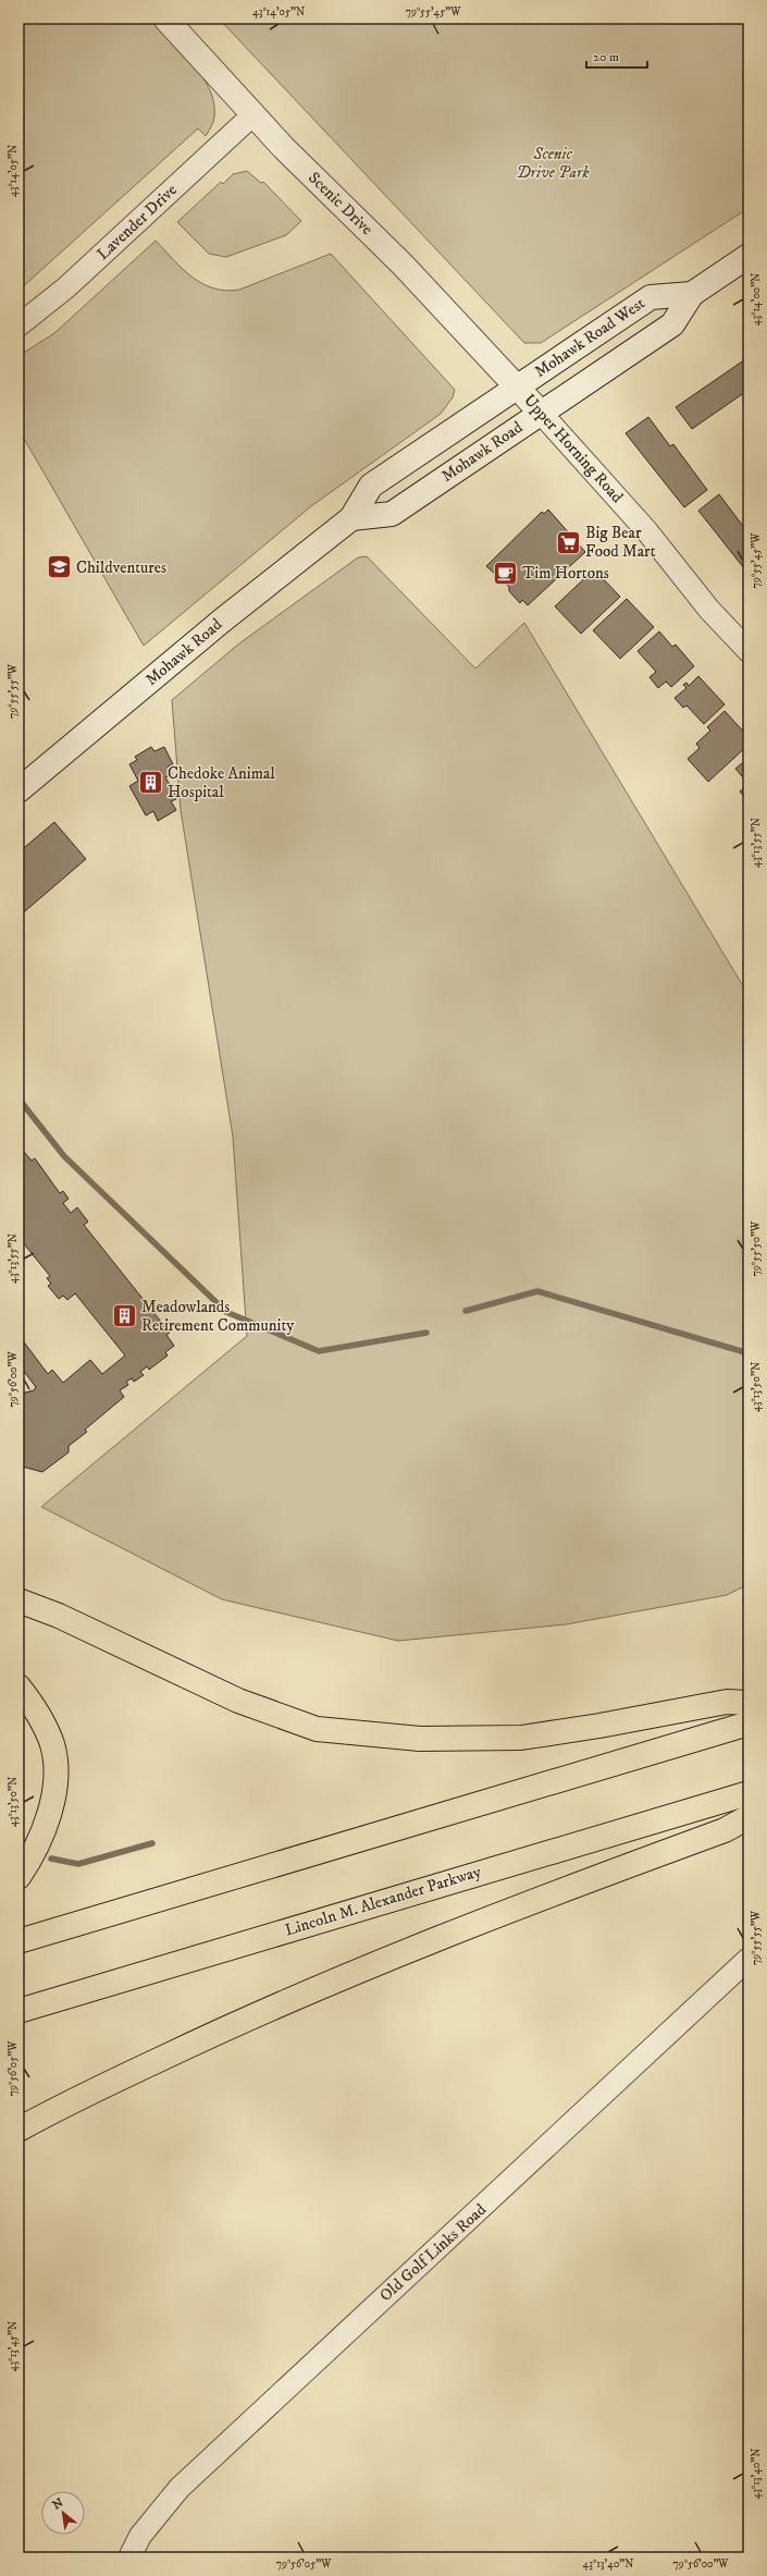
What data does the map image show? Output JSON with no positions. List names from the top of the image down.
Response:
{
  "streets": {
    "highway": ["Lincoln M. Alexander Parkway"],
    "main road": [
      "Scenic Drive",
      "Mohawk Road West",
      "Upper Horning Road",
      "Mohawk Road"
    ],
    "street": ["Lavender Drive", "Old Golf Links Road"]
  },
  "crossings": [
    ["Scenic Drive", "Lavender Drive"],
    ["Scenic Drive", "Mohawk Road West"],
    ["Scenic Drive", "Upper Horning Road"],
    ["Scenic Drive", "Mohawk Road"],
    ["Mohawk Road West", "Upper Horning Road"],
    ["Mohawk Road West", "Mohawk Road"],
    ["Upper Horning Road", "Mohawk Road"]
  ],
  "parks": ["Scenic Drive Park"],
  "places": {
    "supermarket": ["Big Bear Food Mart"],
    "school or university": ["Childventures"],
    "cafe": ["Tim Hortons"],
    "building": ["Chedoke Animal Hospital", "Meadowlands Retirement Community"]
  },
  "scale_bar": "20 m",
  "north": "top left",
  "coordinates": [
    "43°14'05\"N",
    "79°55'45\"W",
    "43°14'00\"N",
    "79°55'55\"W",
    "43°13'55\"N",
    "79°55'50\"W",
    "79°56'00\"W",
    "43°13'50\"N",
    "79°56'05\"W",
    "43°13'45\"N",
    "43°13'40\"N"
  ]
}
